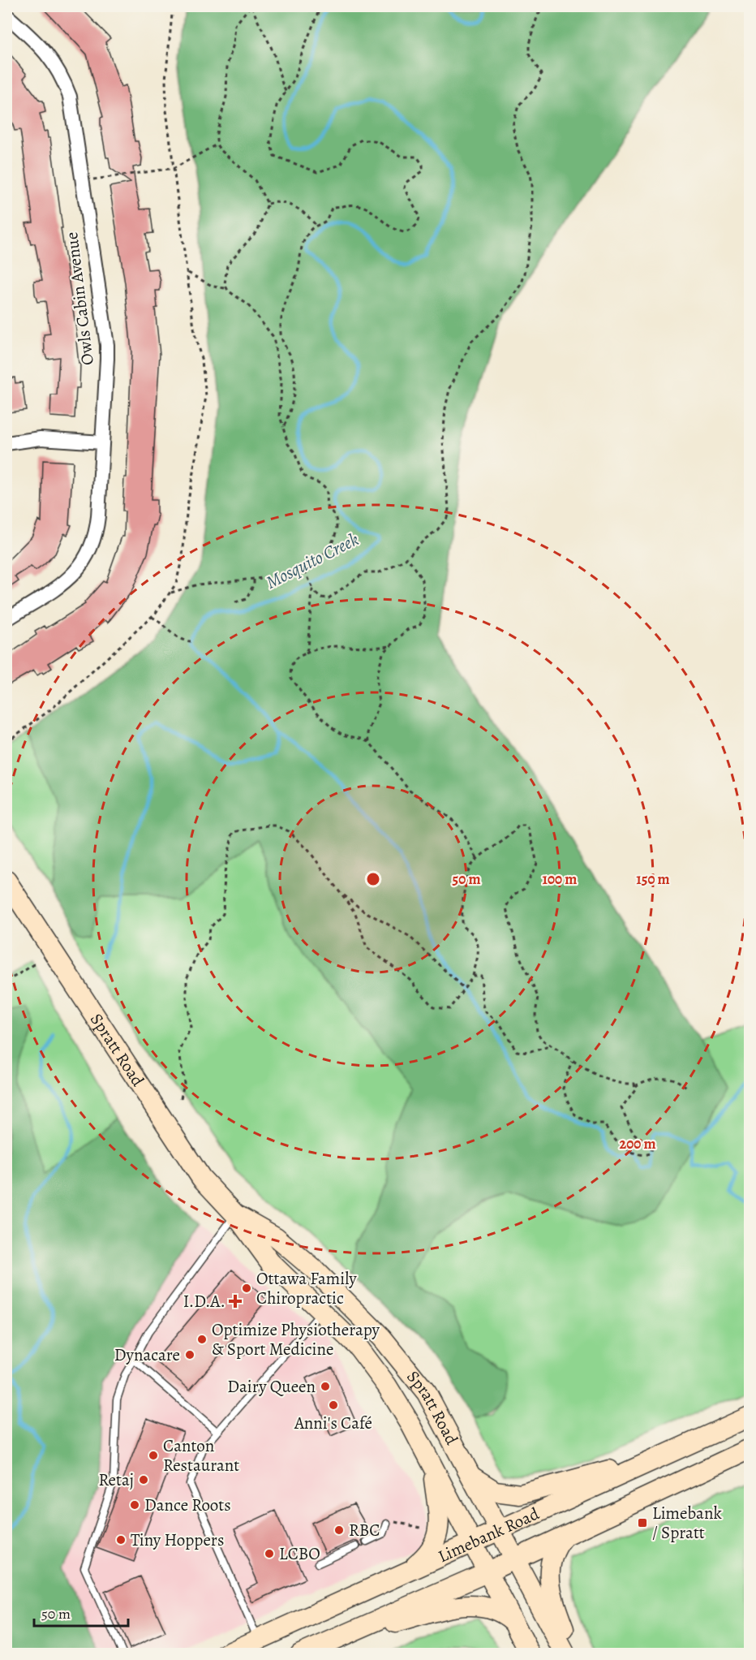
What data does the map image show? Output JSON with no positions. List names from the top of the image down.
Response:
{
  "streets": {
    "main road": ["Spratt Road", "Limebank Road"],
    "street": ["Owls Cabin Avenue"]
  },
  "crossings": [
    ["Spratt Road", "Limebank Road"]
  ],
  "water": ["Mosquito Creek"],
  "places": {
    "other": [
      "Ottawa Family Chiropractic",
      "Optimize Physiotherapy & Sport Medicine",
      "Dynacare",
      "Dairy Queen",
      "Anni's Café",
      "Canton Restaurant",
      "Retaj",
      "Dance Roots",
      "RBC",
      "Tiny Hoppers",
      "LCBO"
    ],
    "health": ["I.D.A."],
    "transit": ["Limebank / Spratt"]
  },
  "scale_bar": "50 m",
  "rings": [
    "50 m",
    "100 m",
    "150 m",
    "200 m"
  ]
}
